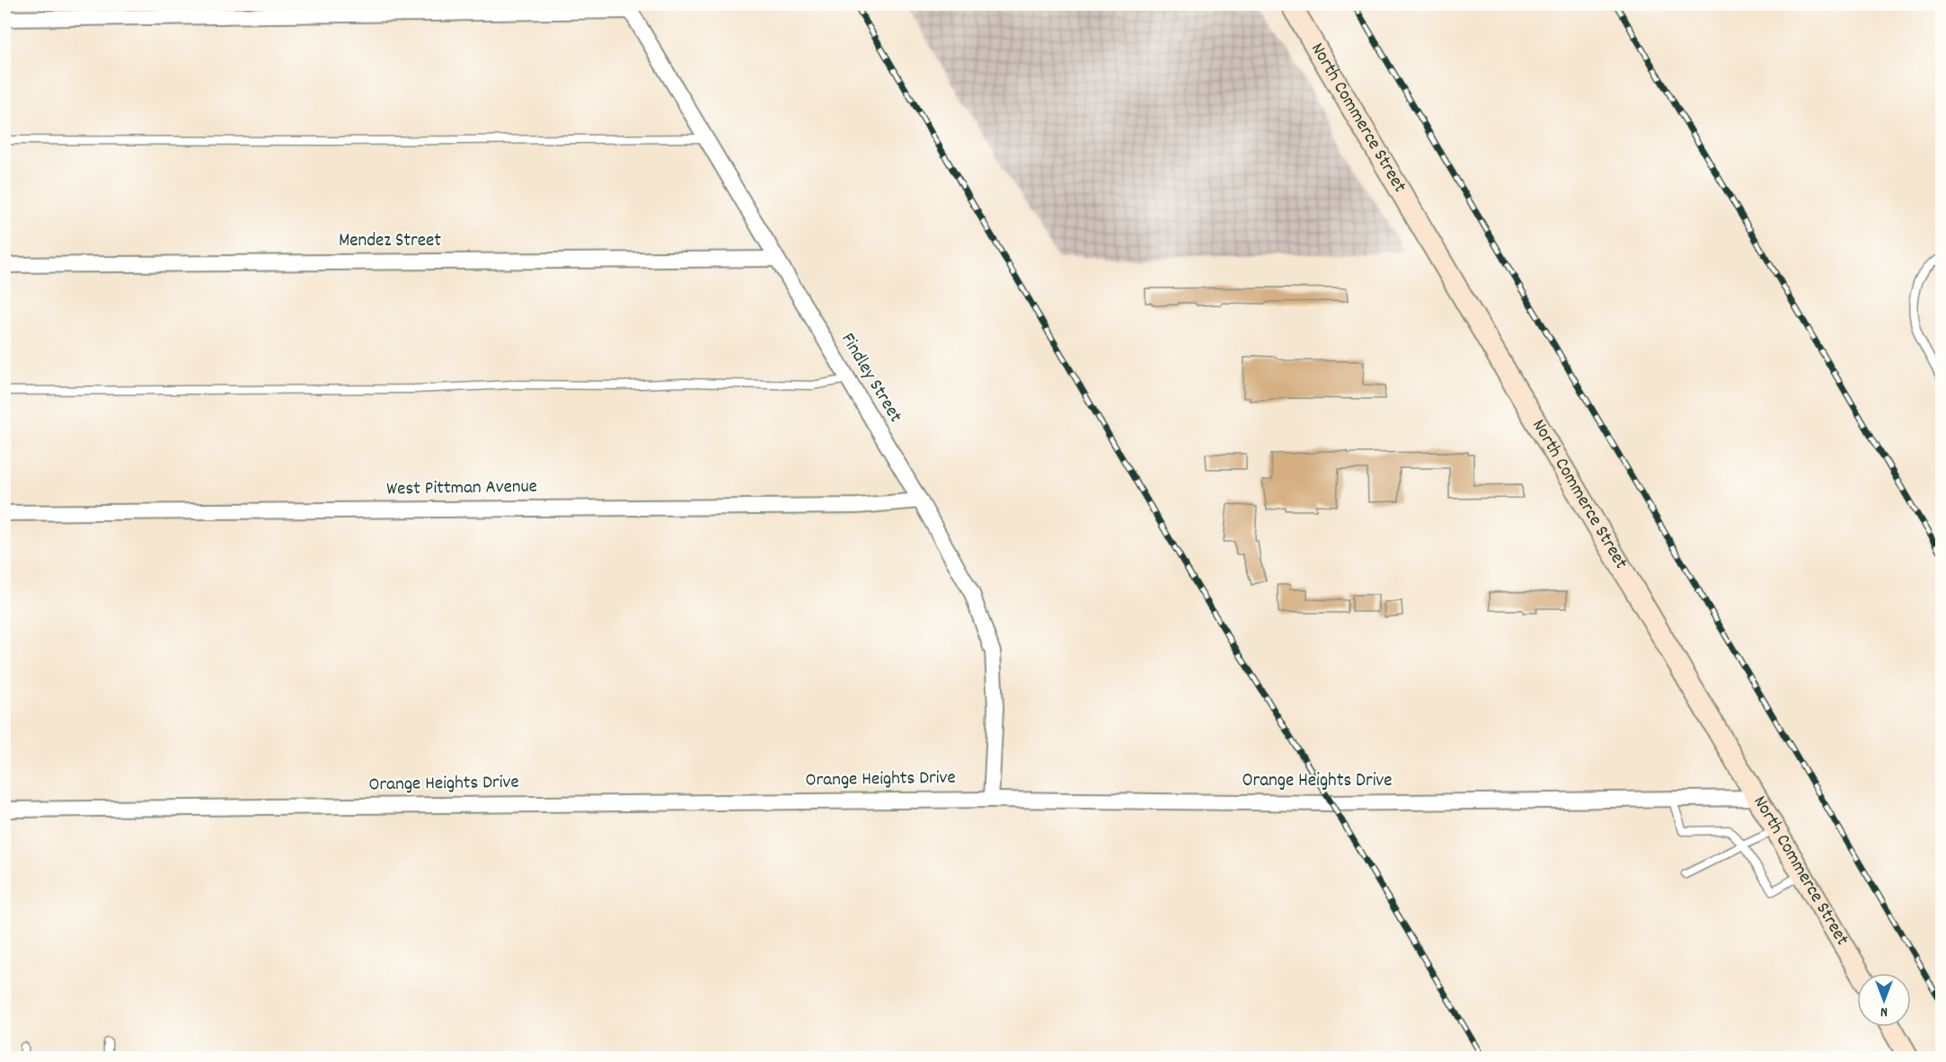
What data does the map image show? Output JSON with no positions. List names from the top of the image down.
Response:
{
  "streets": {
    "main road": ["North Commerce Street"],
    "street": [
      "Mendez Street",
      "Findley Street",
      "West Pittman Avenue",
      "Orange Heights Drive"
    ]
  },
  "crossings": [
    ["North Commerce Street", "Orange Heights Drive"],
    ["Mendez Street", "Findley Street"],
    ["Findley Street", "West Pittman Avenue"],
    ["Findley Street", "Orange Heights Drive"]
  ],
  "north": "bottom"
}
